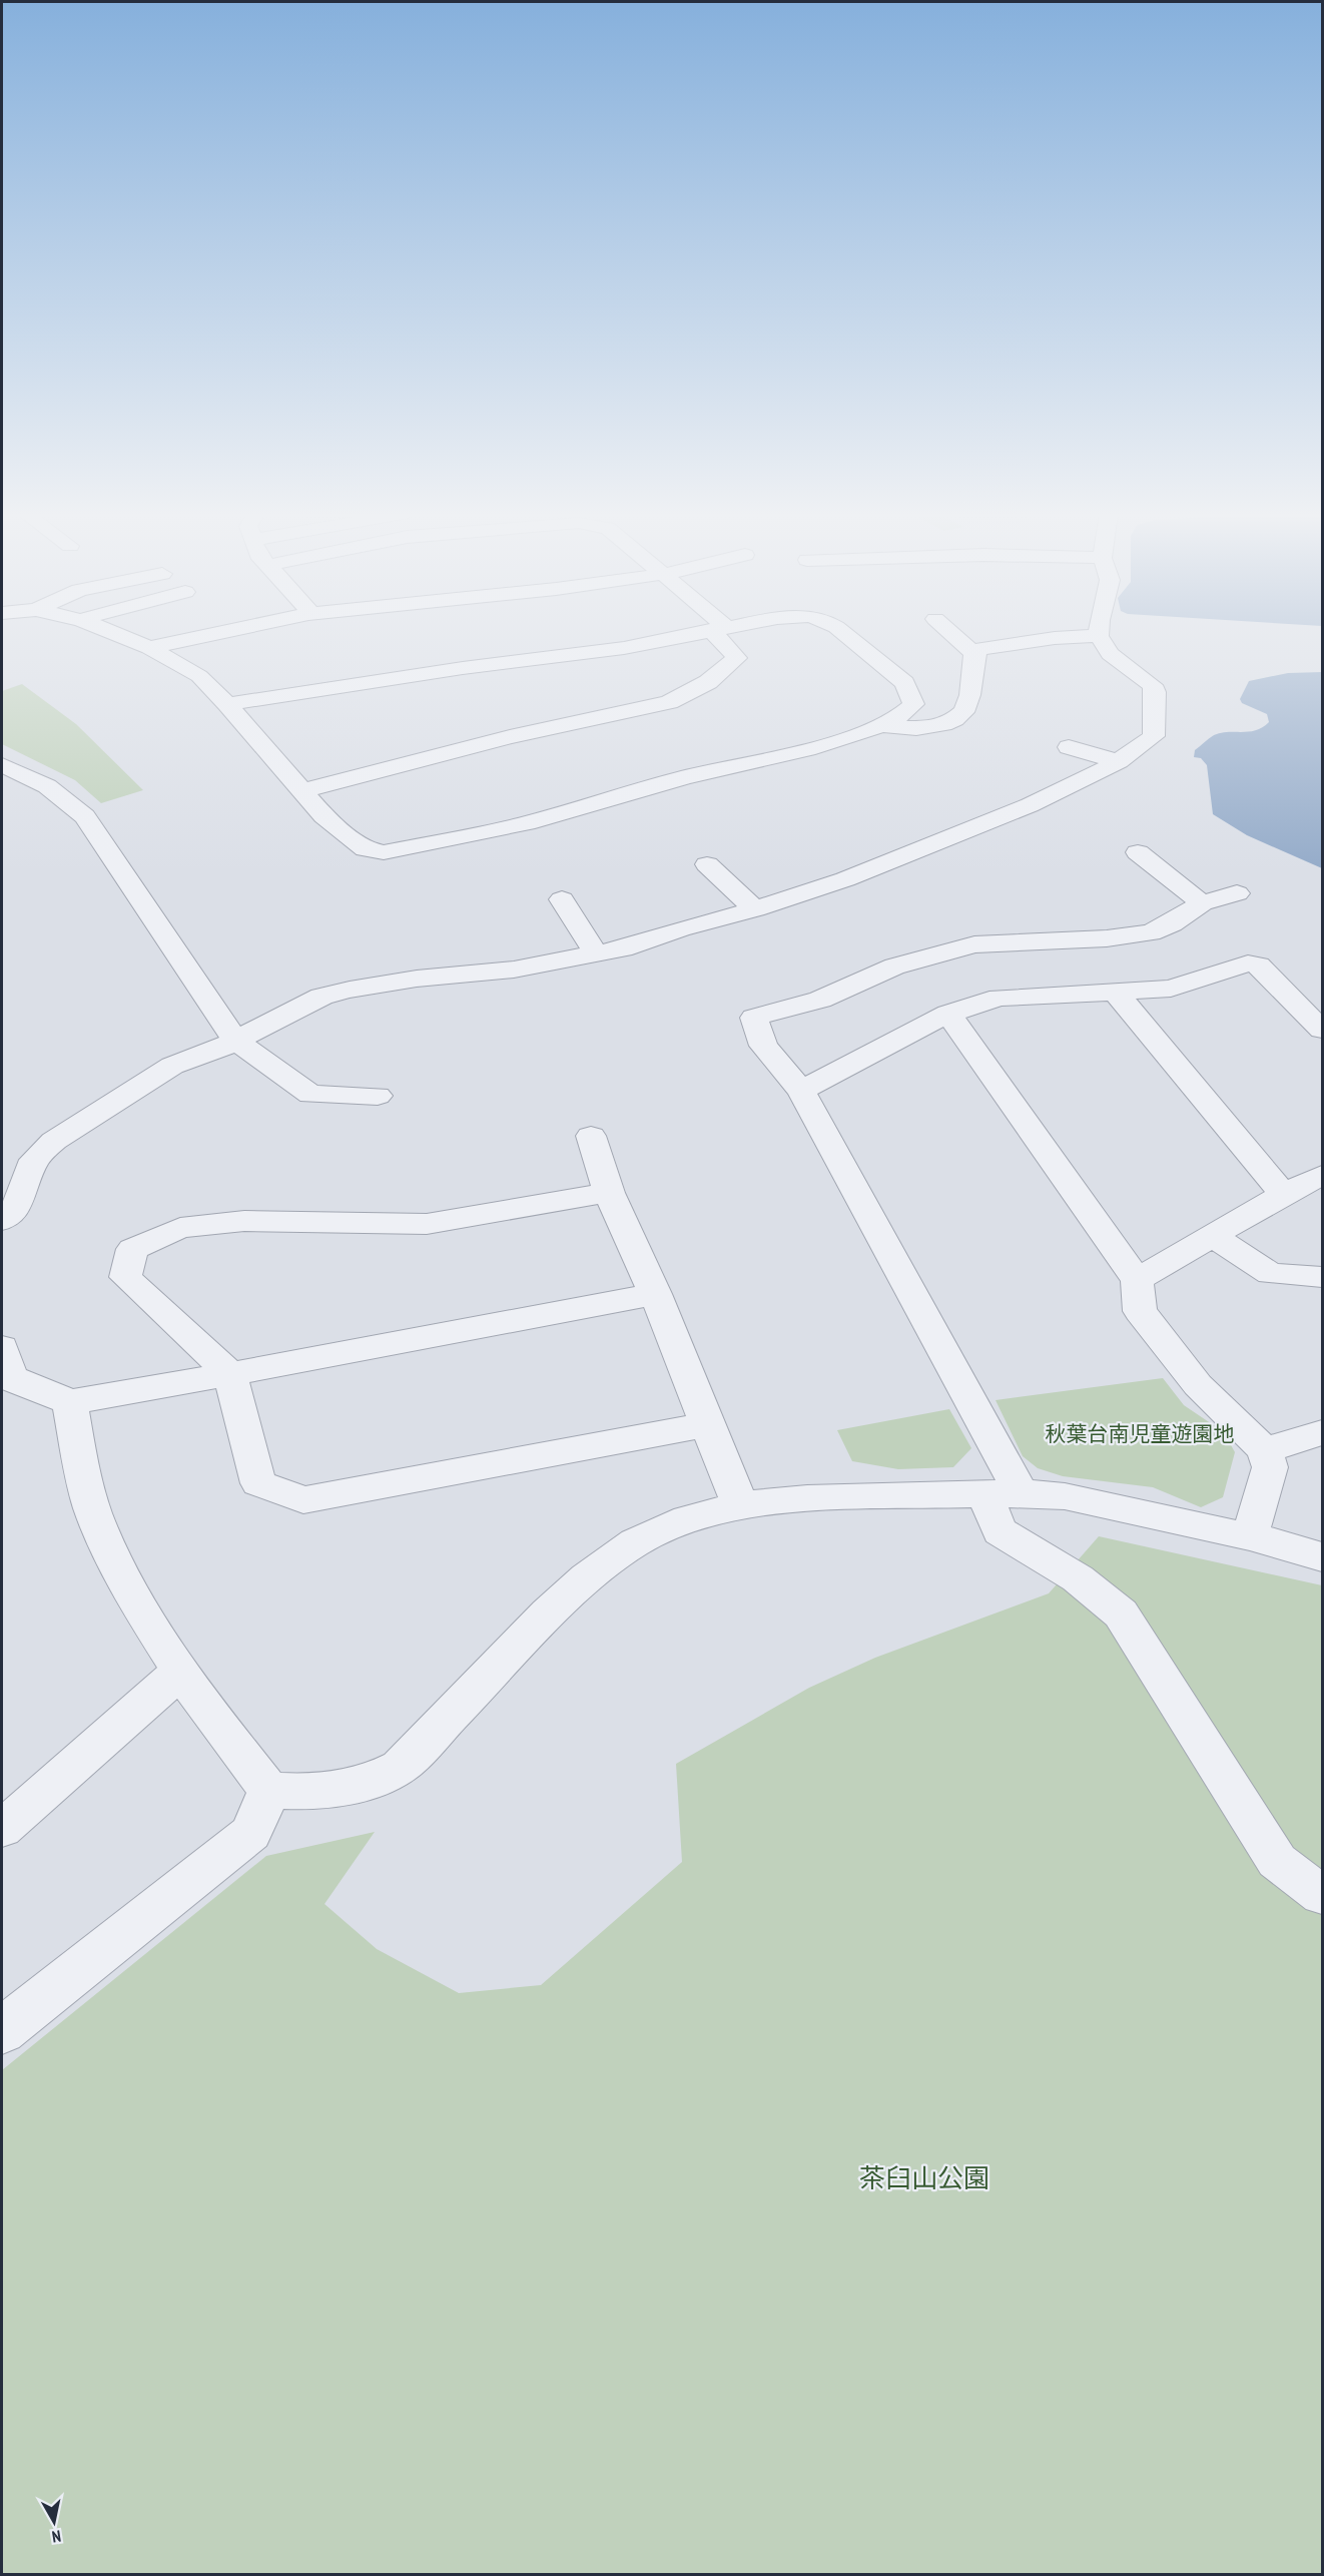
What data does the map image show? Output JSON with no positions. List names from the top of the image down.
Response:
{
  "parks": ["秋葉台南児童遊園地", "茶臼山公園"],
  "north": "bottom"
}
